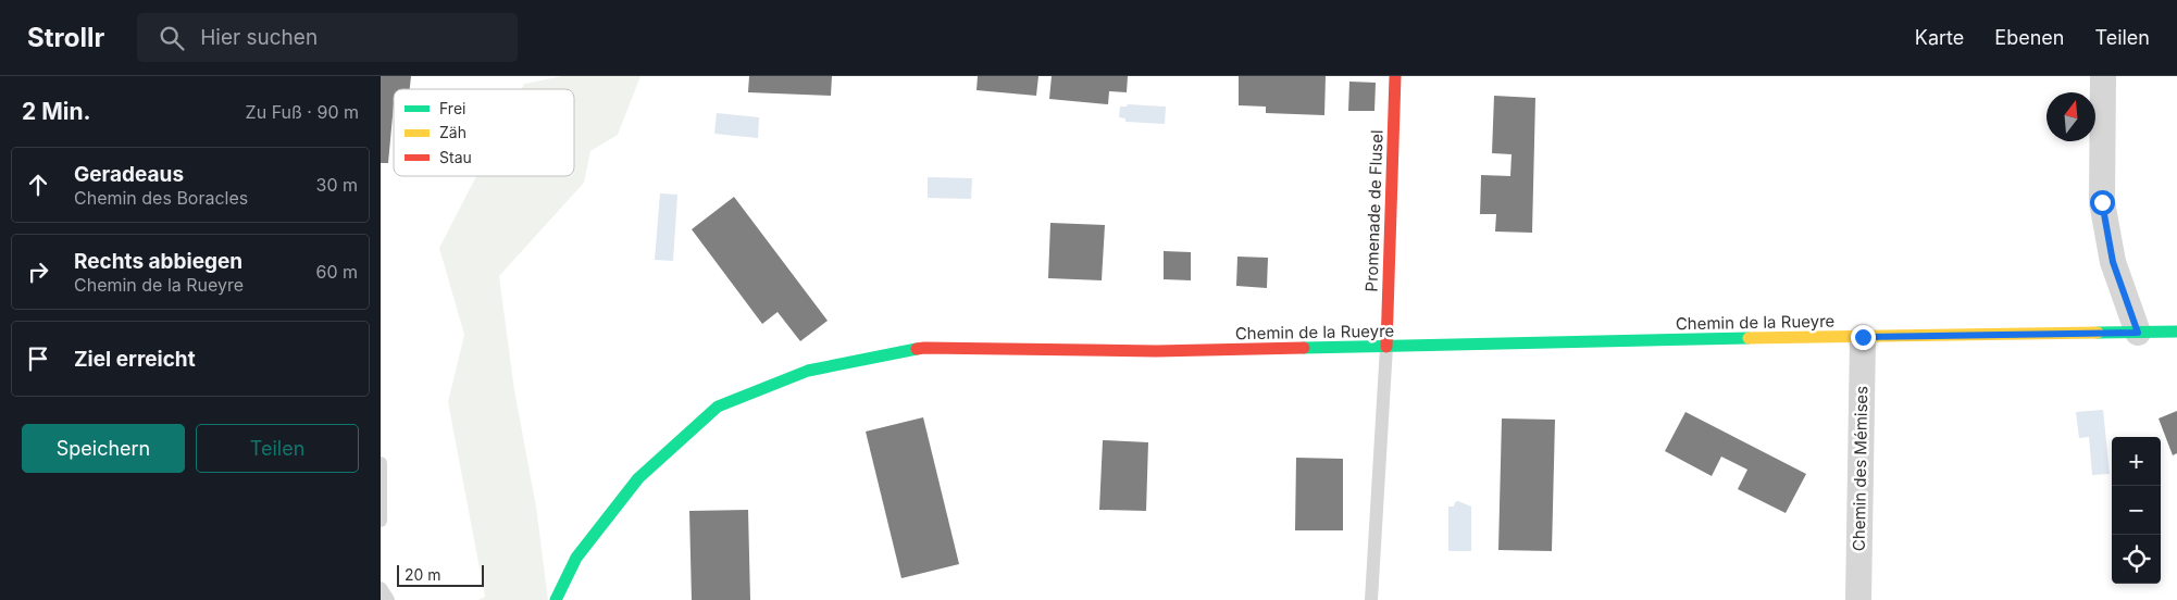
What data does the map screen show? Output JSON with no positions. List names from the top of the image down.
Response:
{
  "streets": {
    "street": ["Promenade de Flusel", "Chemin de la Rueyre", "Chemin des Mémises"]
  },
  "crossings": [
    ["Promenade de Flusel", "Chemin de la Rueyre"],
    ["Chemin de la Rueyre", "Chemin des Mémises"]
  ],
  "legend": ["Frei", "Zäh", "Stau"],
  "scale_bar": "20 m",
  "north": "top",
  "page": {
    "header": "Strollr",
    "search": "Hier suchen",
    "nav": ["Karte", "Ebenen", "Teilen"],
    "heading": ["2 Min.", "Zu Fuß · 90 m"],
    "list": [
      ["Geradeaus", "Chemin des Boracles", "30 m"],
      ["Rechts abbiegen", "Chemin de la Rueyre", "60 m"],
      "Ziel erreicht"
    ],
    "buttons": ["Speichern", "Teilen"],
    "map_buttons": ["+", "−"],
    "scale": "20 m"
  }
}
